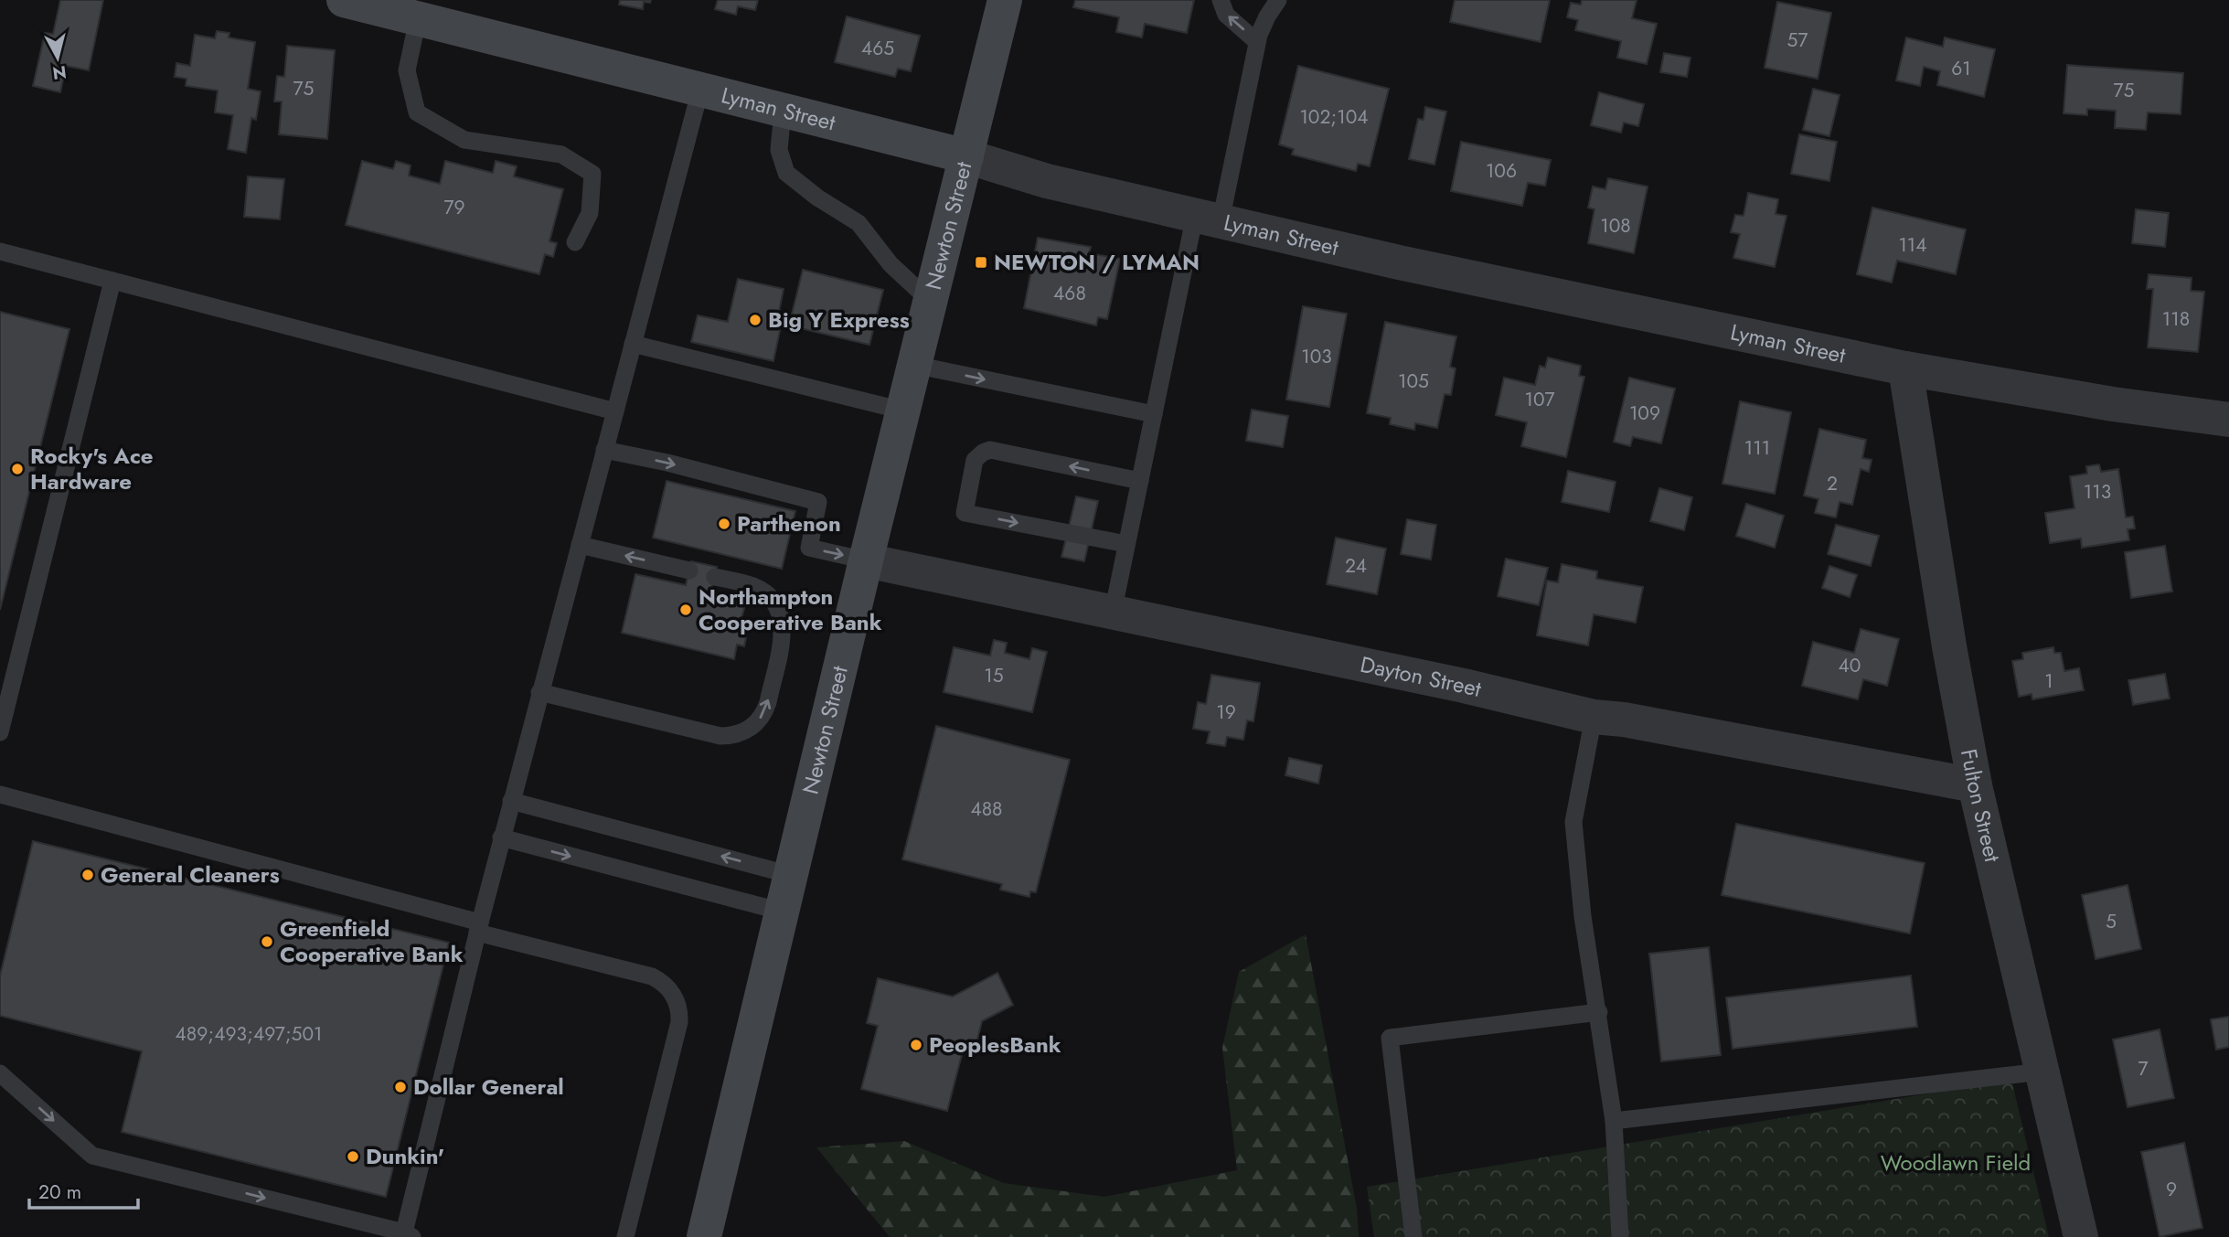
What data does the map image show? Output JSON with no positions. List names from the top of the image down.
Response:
{
  "streets": {
    "main road": ["Lyman Street", "Newton Street"],
    "street": ["Dayton Street", "Fulton Street"]
  },
  "crossings": [
    ["Lyman Street", "Newton Street"],
    ["Lyman Street", "Fulton Street"],
    ["Newton Street", "Dayton Street"],
    ["Dayton Street", "Fulton Street"]
  ],
  "parks": ["Woodlawn Field"],
  "places": {
    "transit": ["NEWTON / LYMAN"],
    "other": [
      "Big Y Express",
      "Rocky's Ace Hardware",
      "Parthenon",
      "Northampton Cooperative Bank",
      "General Cleaners",
      "Greenfield Cooperative Bank",
      "PeoplesBank",
      "Dollar General",
      "Dunkin'"
    ]
  },
  "house_numbers": [
    "57",
    "465",
    "61",
    "75",
    "75",
    "102;104",
    "106",
    "79",
    "108",
    "114",
    "468",
    "118",
    "103",
    "105",
    "107",
    "109",
    "111",
    "2",
    "113",
    "24",
    "40",
    "15",
    "1",
    "19",
    "488",
    "5",
    "489;493;497;501",
    "7",
    "9"
  ],
  "scale_bar": "20 m",
  "north": "bottom"
}
